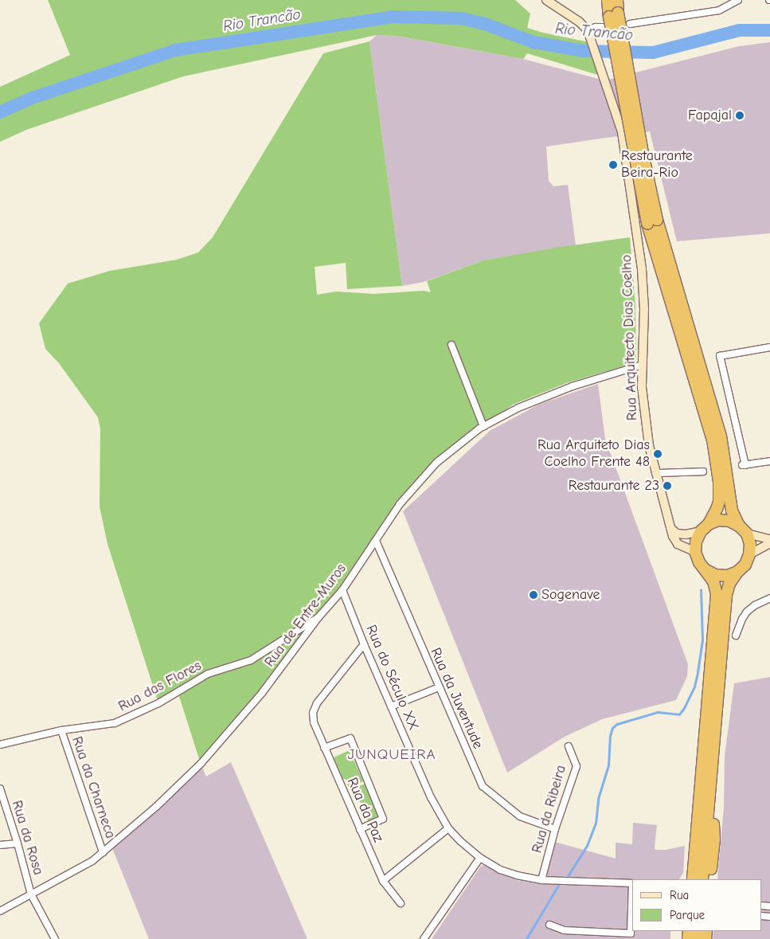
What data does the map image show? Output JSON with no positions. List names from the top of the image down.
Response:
{
  "streets": {
    "street": [
      "Rua Arquitecto Dias Coelho",
      "Rua de Entre-Muros",
      "Rua do Século XX",
      "Rua das Flores",
      "Rua da Juventude",
      "Rua da Charneca",
      "Rua da Ribeira",
      "Rua da Paz",
      "Rua da Rosa"
    ]
  },
  "crossings": [
    ["Rua Arquitecto Dias Coelho", "Rua de Entre-Muros"],
    ["Rua de Entre-Muros", "Rua do Século XX"],
    ["Rua de Entre-Muros", "Rua das Flores"],
    ["Rua de Entre-Muros", "Rua da Juventude"],
    ["Rua de Entre-Muros", "Rua da Charneca"],
    ["Rua de Entre-Muros", "Rua da Rosa"],
    ["Rua do Século XX", "Rua da Ribeira"],
    ["Rua do Século XX", "Rua da Paz"],
    ["Rua das Flores", "Rua da Charneca"],
    ["Rua da Juventude", "Rua da Ribeira"]
  ],
  "districts": ["JUNQUEIRA"],
  "water": ["Rio Trancão"],
  "places": [
    "Fapajal",
    "Restaurante Beira-Rio",
    "Rua Arquiteto Dias Coelho Frente 48",
    "Restaurante 23",
    "Sogenave"
  ],
  "legend": ["Rua", "Parque"]
}
